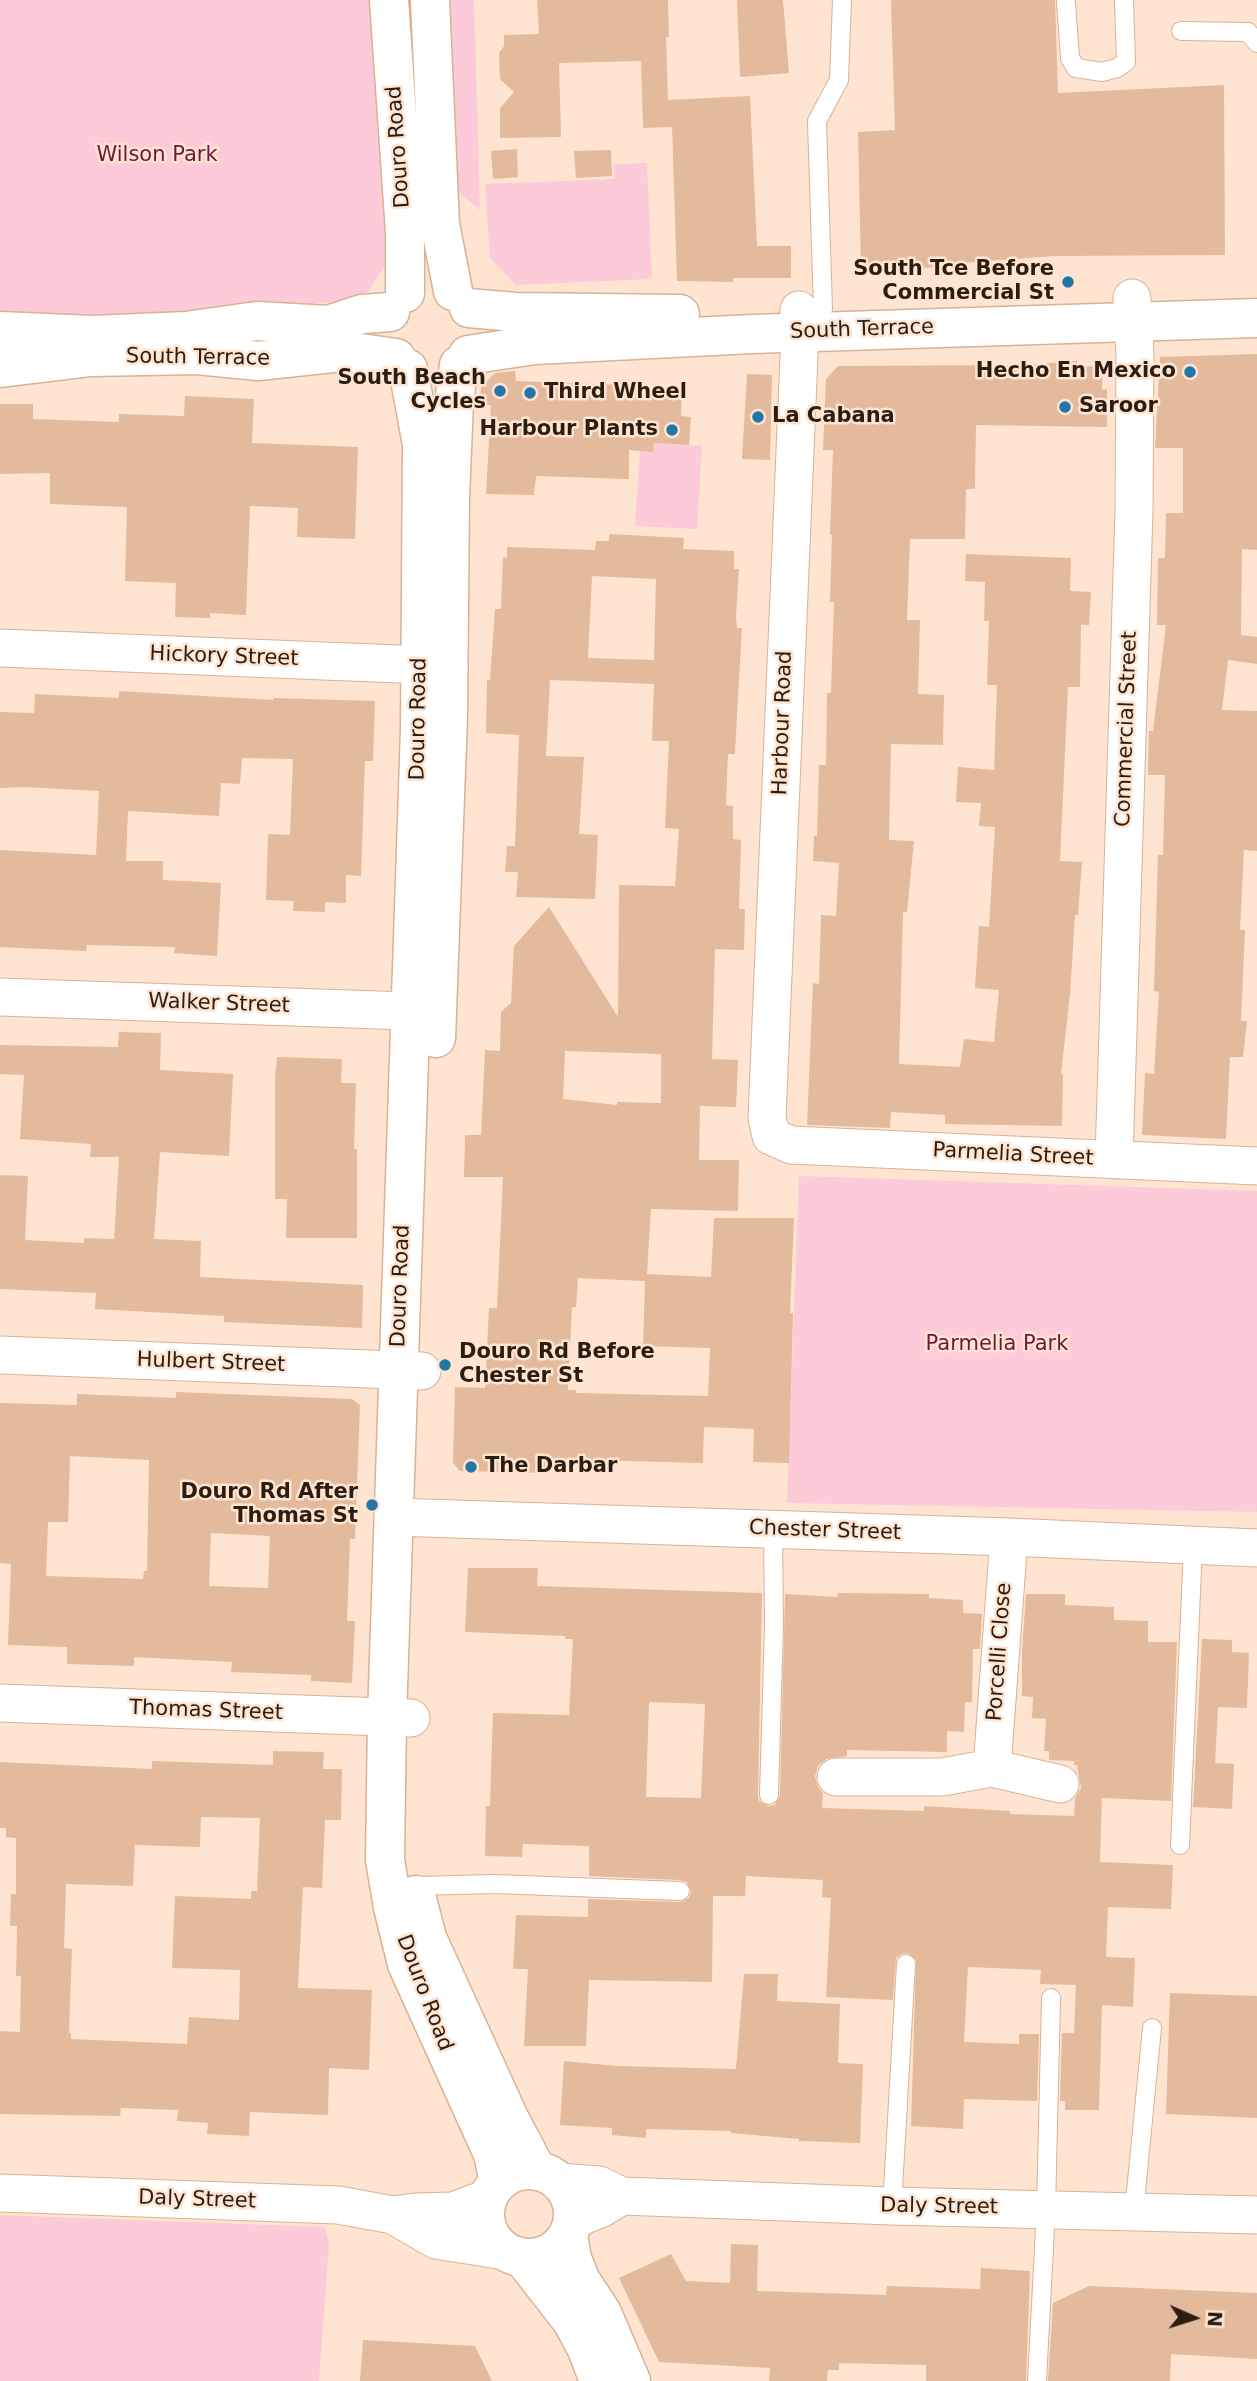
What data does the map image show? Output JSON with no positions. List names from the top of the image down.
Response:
{
  "streets": {
    "street": [
      "Douro Road",
      "South Terrace",
      "Hickory Street",
      "Harbour Road",
      "Commercial Street",
      "Walker Street",
      "Parmelia Street",
      "Hulbert Street",
      "Chester Street",
      "Porcelli Close",
      "Thomas Street",
      "Daly Street"
    ]
  },
  "crossings": [
    ["Douro Road", "South Terrace"],
    ["Douro Road", "Hickory Street"],
    ["Douro Road", "Walker Street"],
    ["Douro Road", "Hulbert Street"],
    ["Douro Road", "Chester Street"],
    ["Douro Road", "Thomas Street"],
    ["Douro Road", "Daly Street"],
    ["South Terrace", "Harbour Road"],
    ["South Terrace", "Commercial Street"],
    ["Harbour Road", "Parmelia Street"],
    ["Commercial Street", "Parmelia Street"],
    ["Chester Street", "Porcelli Close"]
  ],
  "parks": ["Wilson Park", "Parmelia Park"],
  "places": [
    "South Tce Before Commercial St",
    "Hecho En Mexico",
    "South Beach Cycles",
    "Third Wheel",
    "Saroor",
    "La Cabana",
    "Harbour Plants",
    "Douro Rd Before Chester St",
    "The Darbar",
    "Douro Rd After Thomas St"
  ],
  "north": "right"
}
